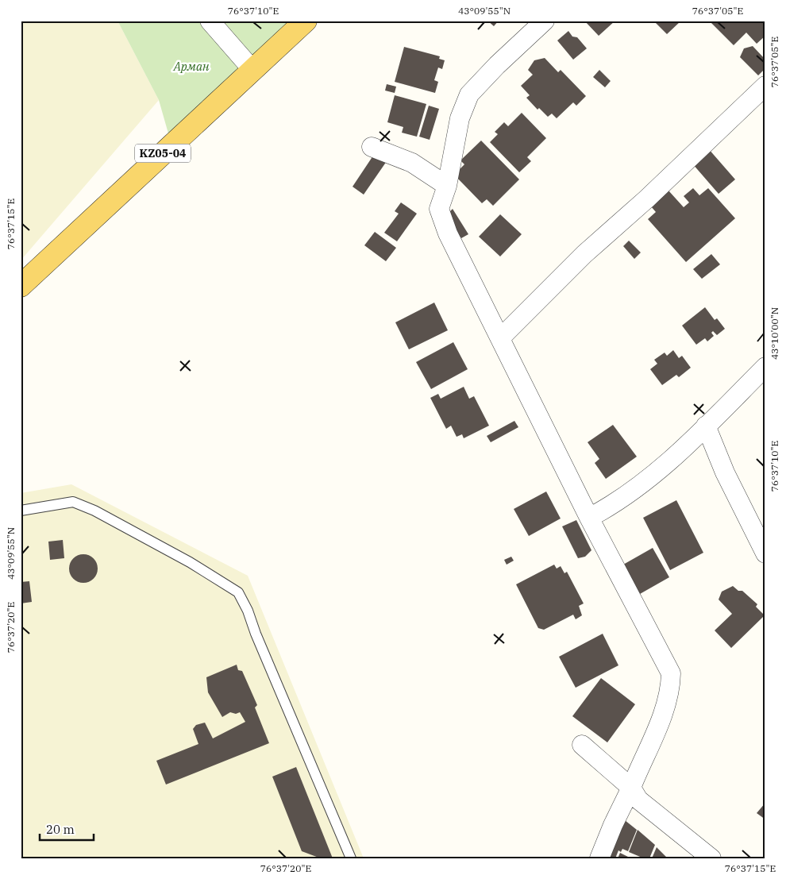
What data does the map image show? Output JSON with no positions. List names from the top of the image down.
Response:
{
  "streets": {
    "main road": ["KZ05-04"]
  },
  "parks": ["Арман"],
  "scale_bar": "20 m",
  "coordinates": [
    "76°37'10\"E",
    "43°09'55\"N",
    "76°37'05\"E",
    "76°37'15\"E",
    "43°10'00\"N",
    "76°37'20\"E"
  ]
}
